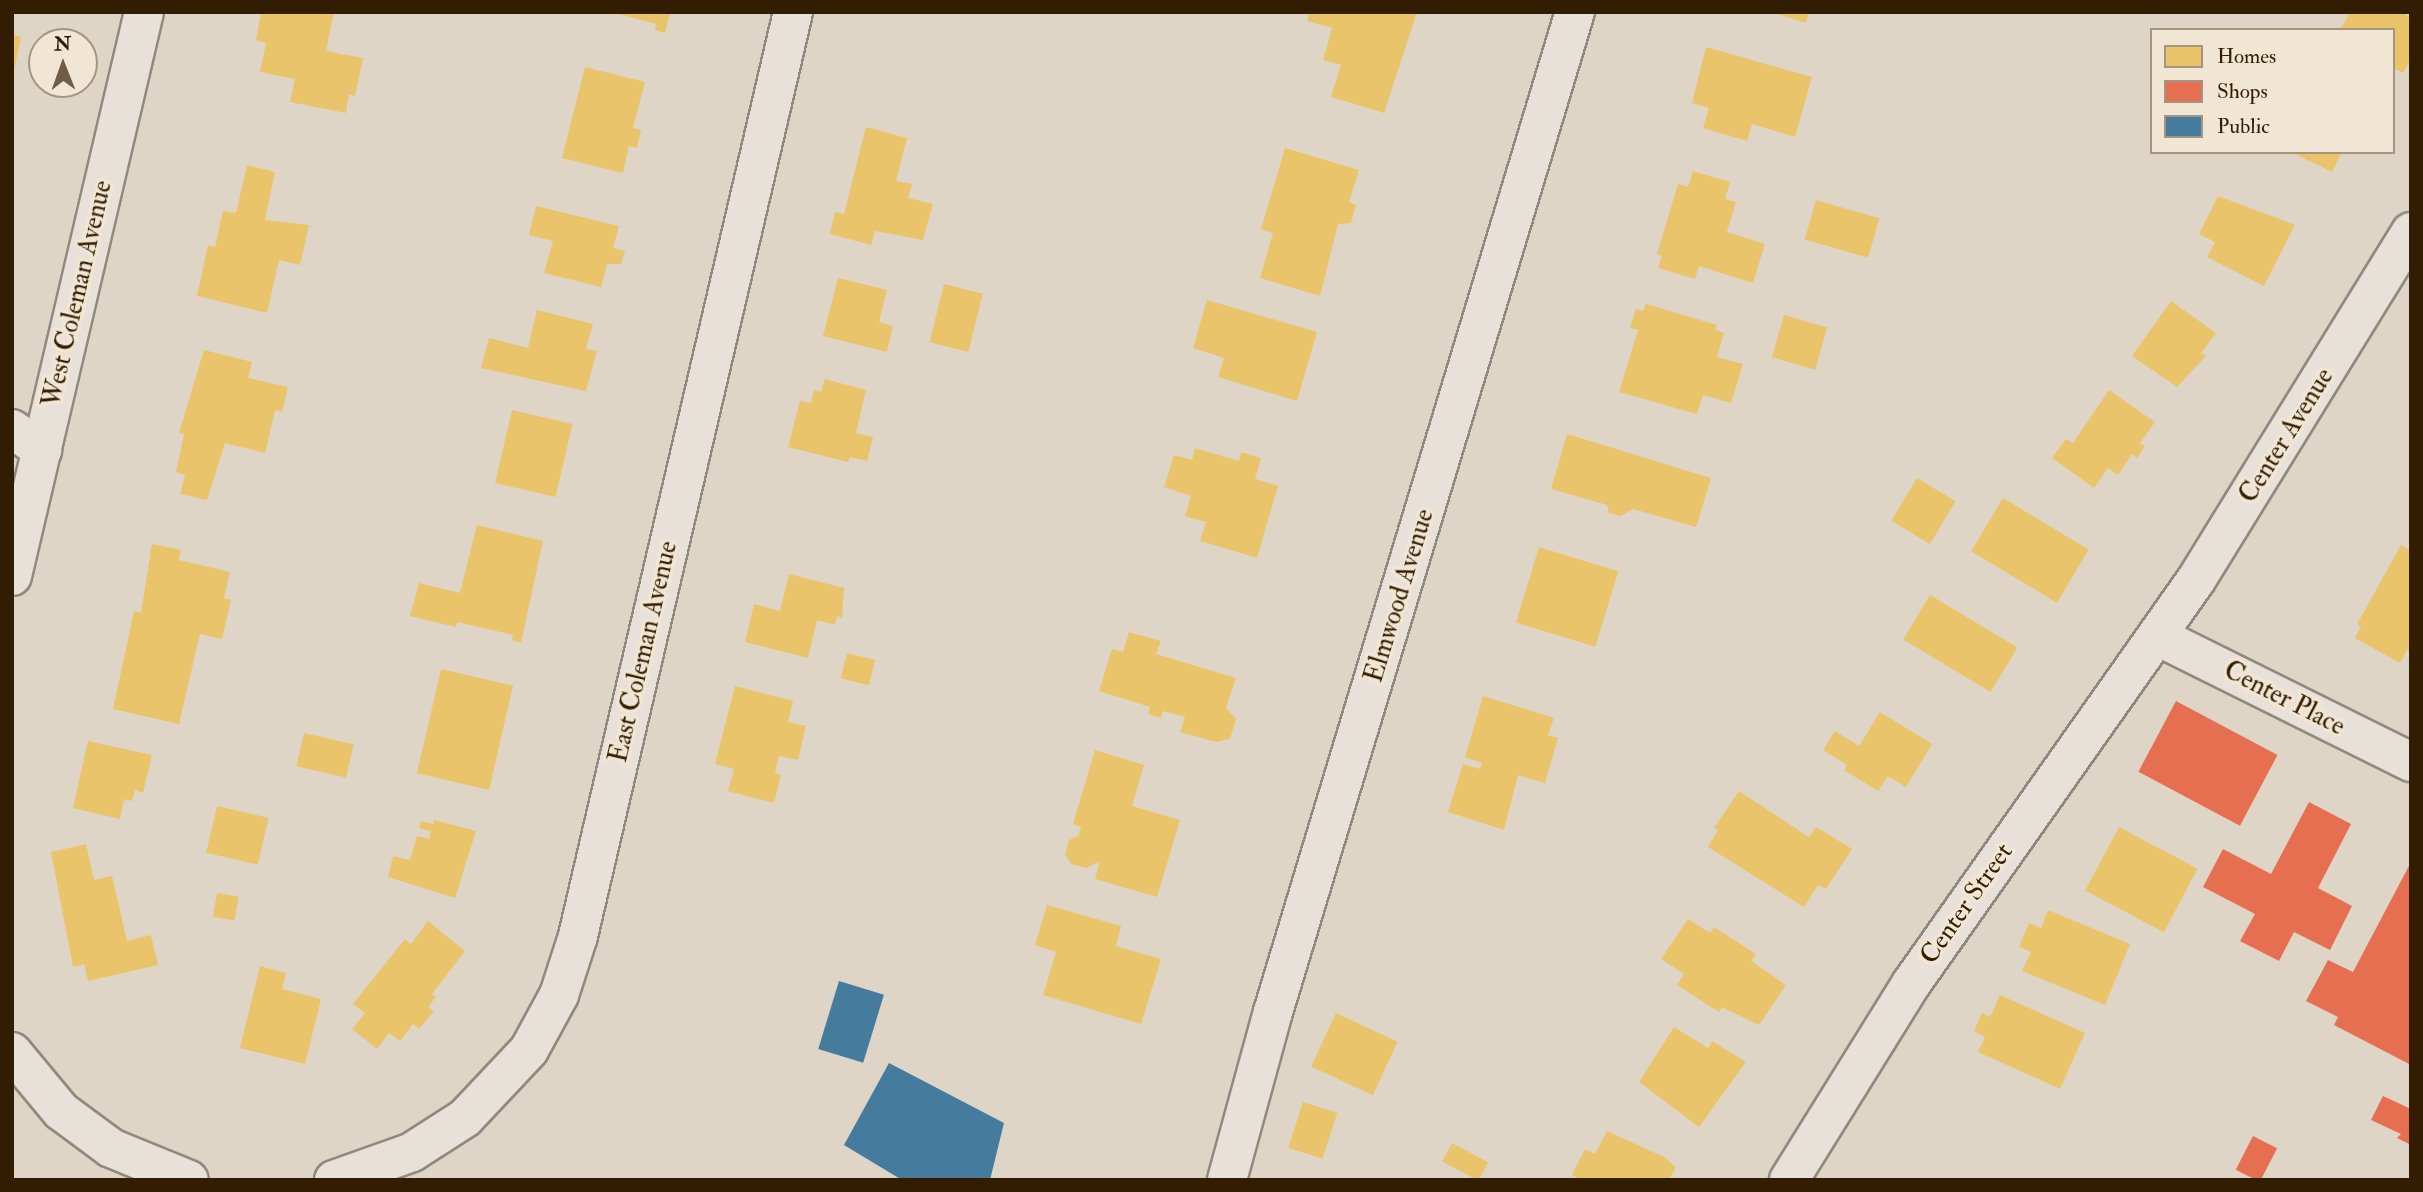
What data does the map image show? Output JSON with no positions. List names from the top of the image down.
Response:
{
  "streets": {
    "street": [
      "West Coleman Avenue",
      "Center Avenue",
      "Elmwood Avenue",
      "East Coleman Avenue",
      "Center Place",
      "Center Street"
    ]
  },
  "crossings": [
    ["Center Avenue", "Center Place"],
    ["Center Avenue", "Center Street"],
    ["Center Place", "Center Street"]
  ],
  "legend": ["Homes", "Shops", "Public"],
  "north": "top"
}
